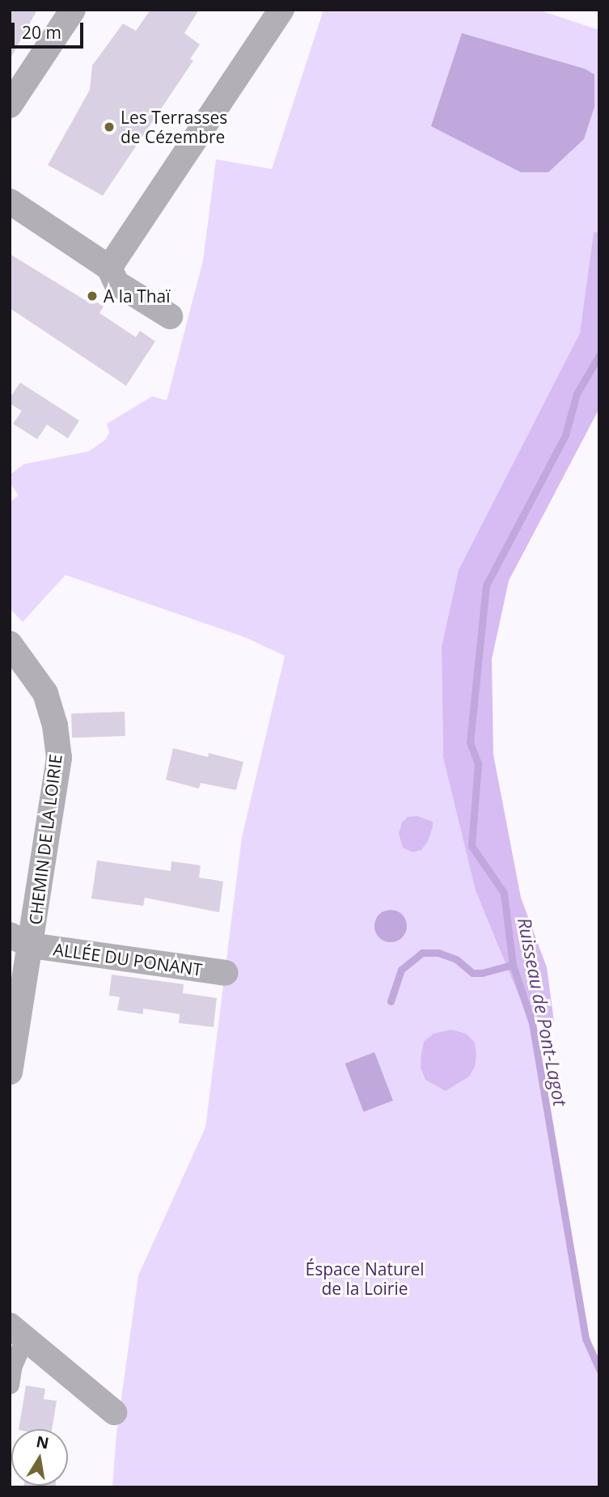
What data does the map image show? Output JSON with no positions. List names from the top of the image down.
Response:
{
  "streets": {
    "street": ["CHEMIN DE LA LOIRIE", "ALLÉE DU PONANT"]
  },
  "crossings": [
    ["CHEMIN DE LA LOIRIE", "ALLÉE DU PONANT"]
  ],
  "water": ["Ruisseau de Pont-Lagot"],
  "parks": ["Éspace Naturel de la Loirie"],
  "places": ["Les Terrasses de Cézembre", "A la Thaï"],
  "scale_bar": "20 m",
  "north": "top"
}
